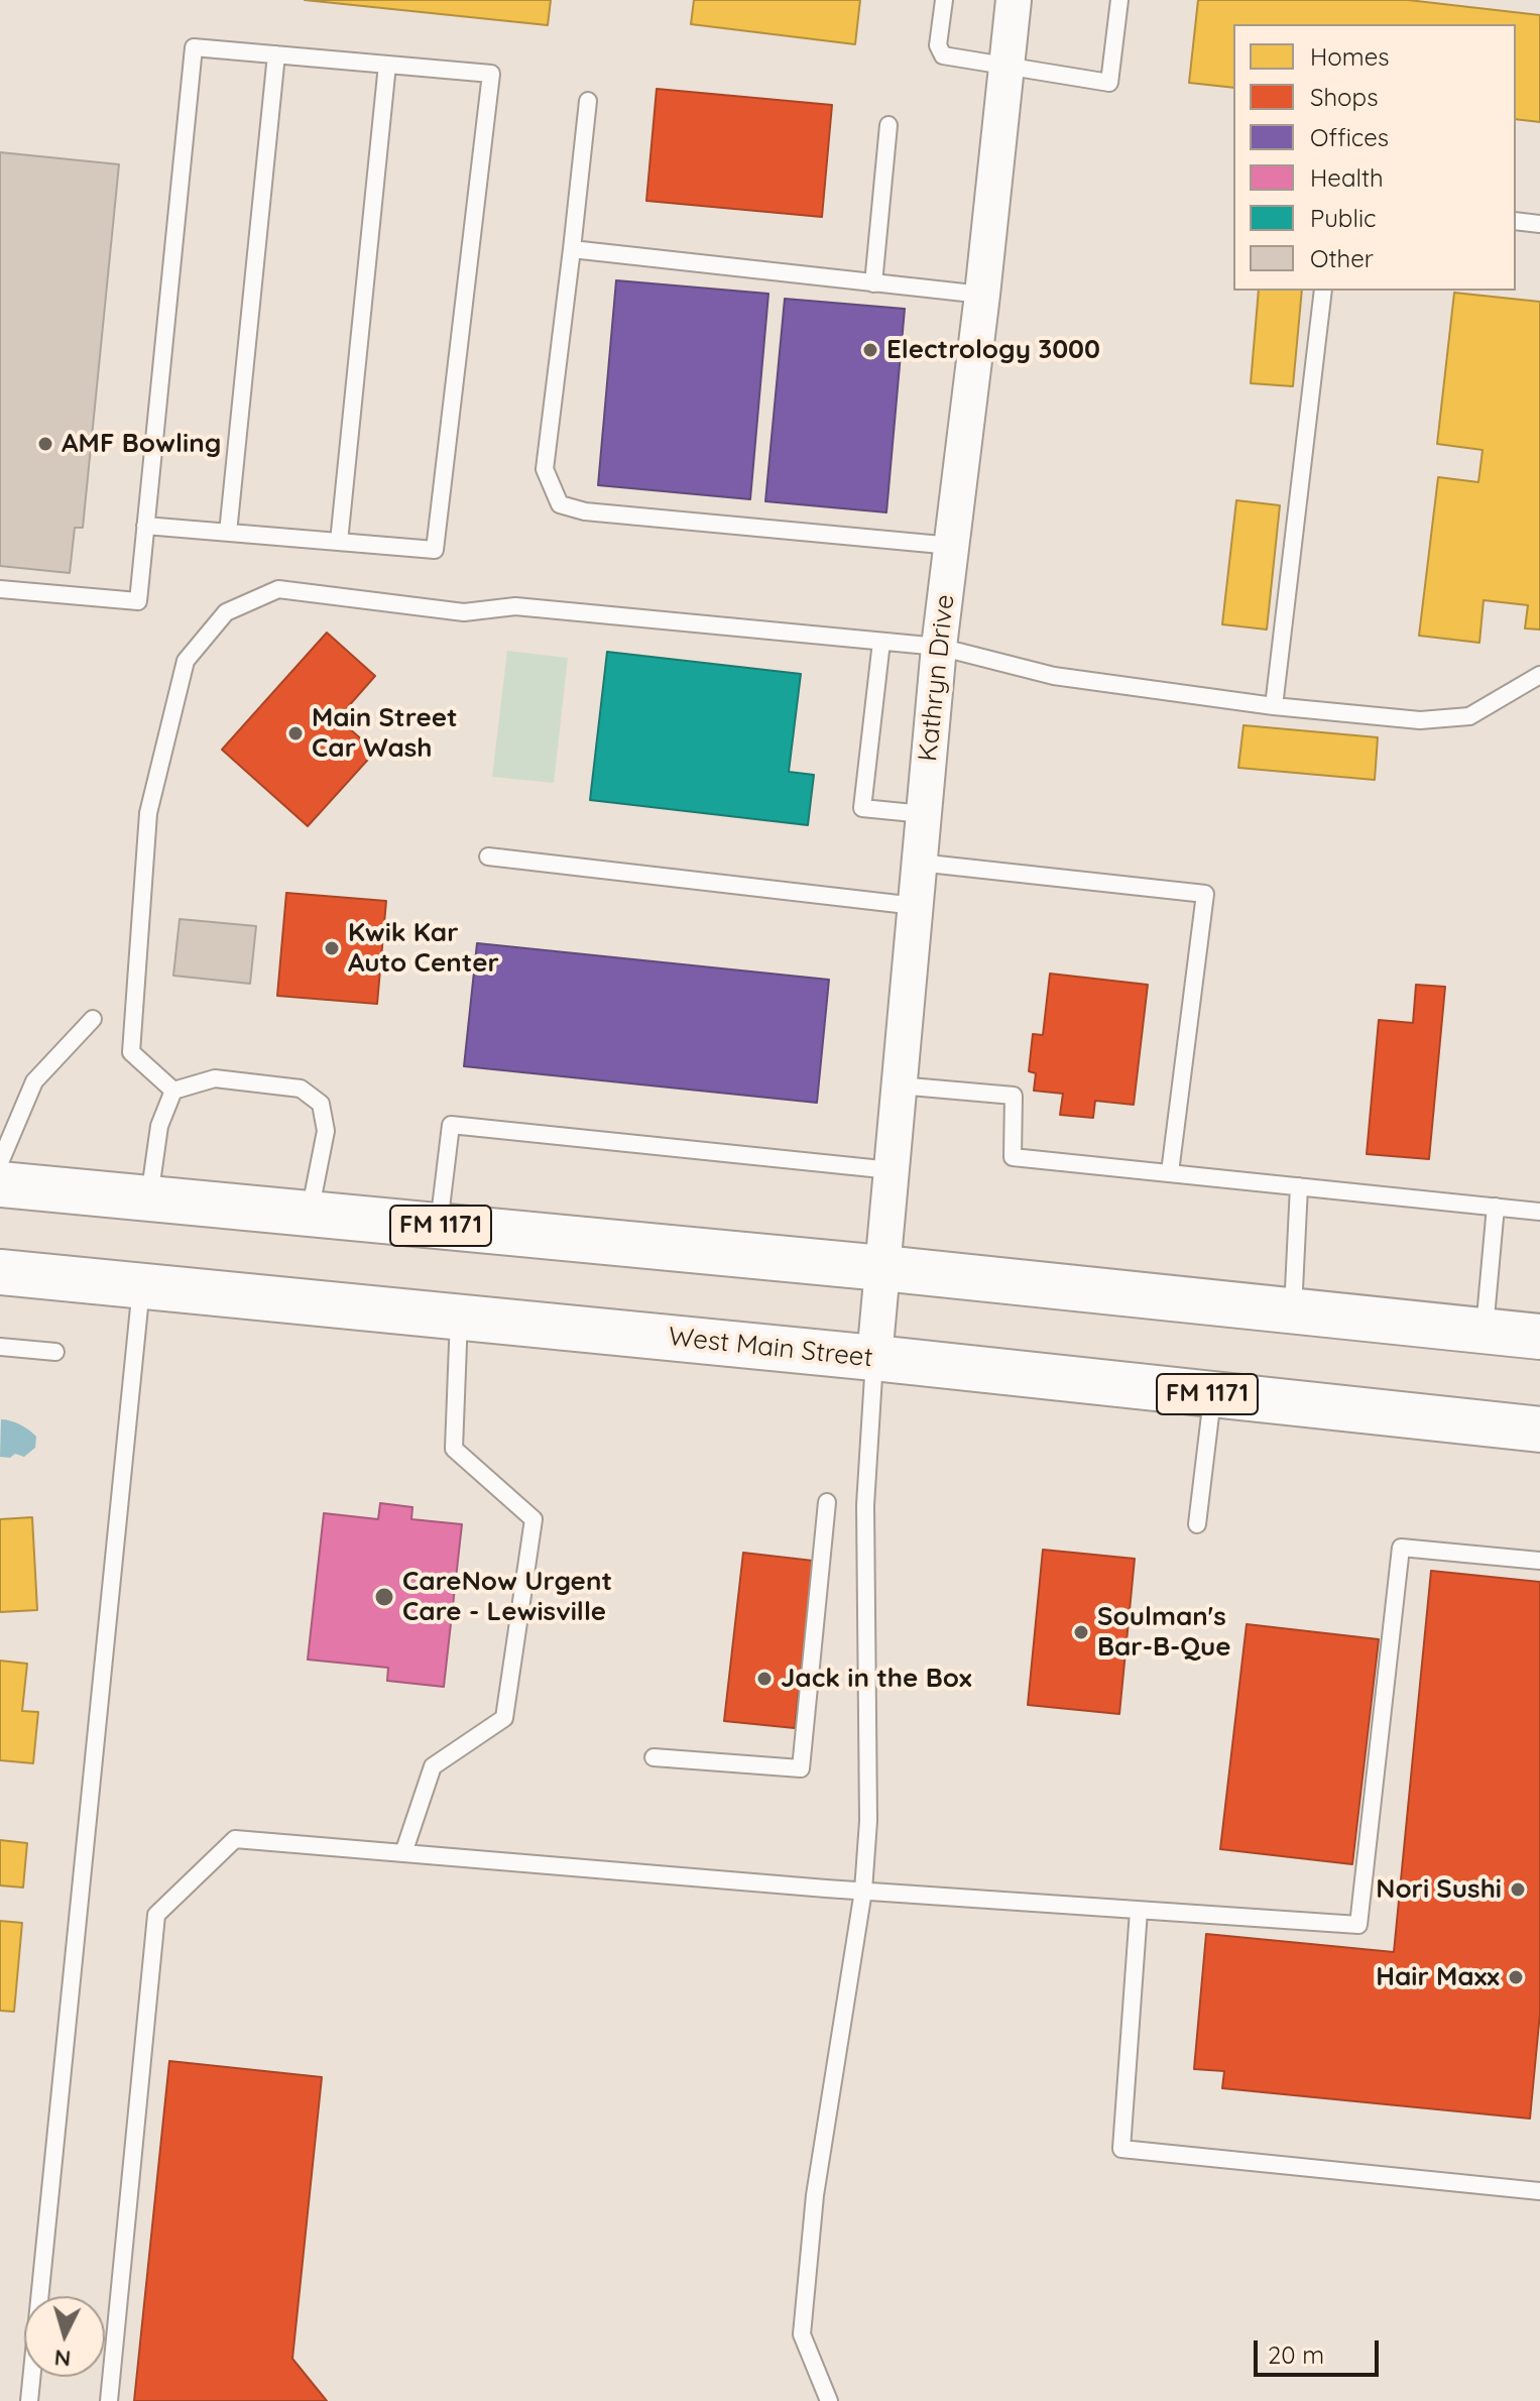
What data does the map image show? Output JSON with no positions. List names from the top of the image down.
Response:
{
  "streets": {
    "main road": ["FM 1171", "West Main Street"],
    "street": ["Kathryn Drive"]
  },
  "crossings": [
    ["Kathryn Drive", "FM 1171"],
    ["Kathryn Drive", "West Main Street"]
  ],
  "places": [
    "Electrology 3000",
    "AMF Bowling",
    "Main Street Car Wash",
    "Kwik Kar Auto Center",
    "CareNow Urgent Care - Lewisville",
    "Soulman's Bar-B-Que",
    "Jack in the Box",
    "Nori Sushi",
    "Hair Maxx"
  ],
  "legend": [
    "Homes",
    "Shops",
    "Offices",
    "Health",
    "Public",
    "Other"
  ],
  "scale_bar": "20 m",
  "north": "bottom"
}
